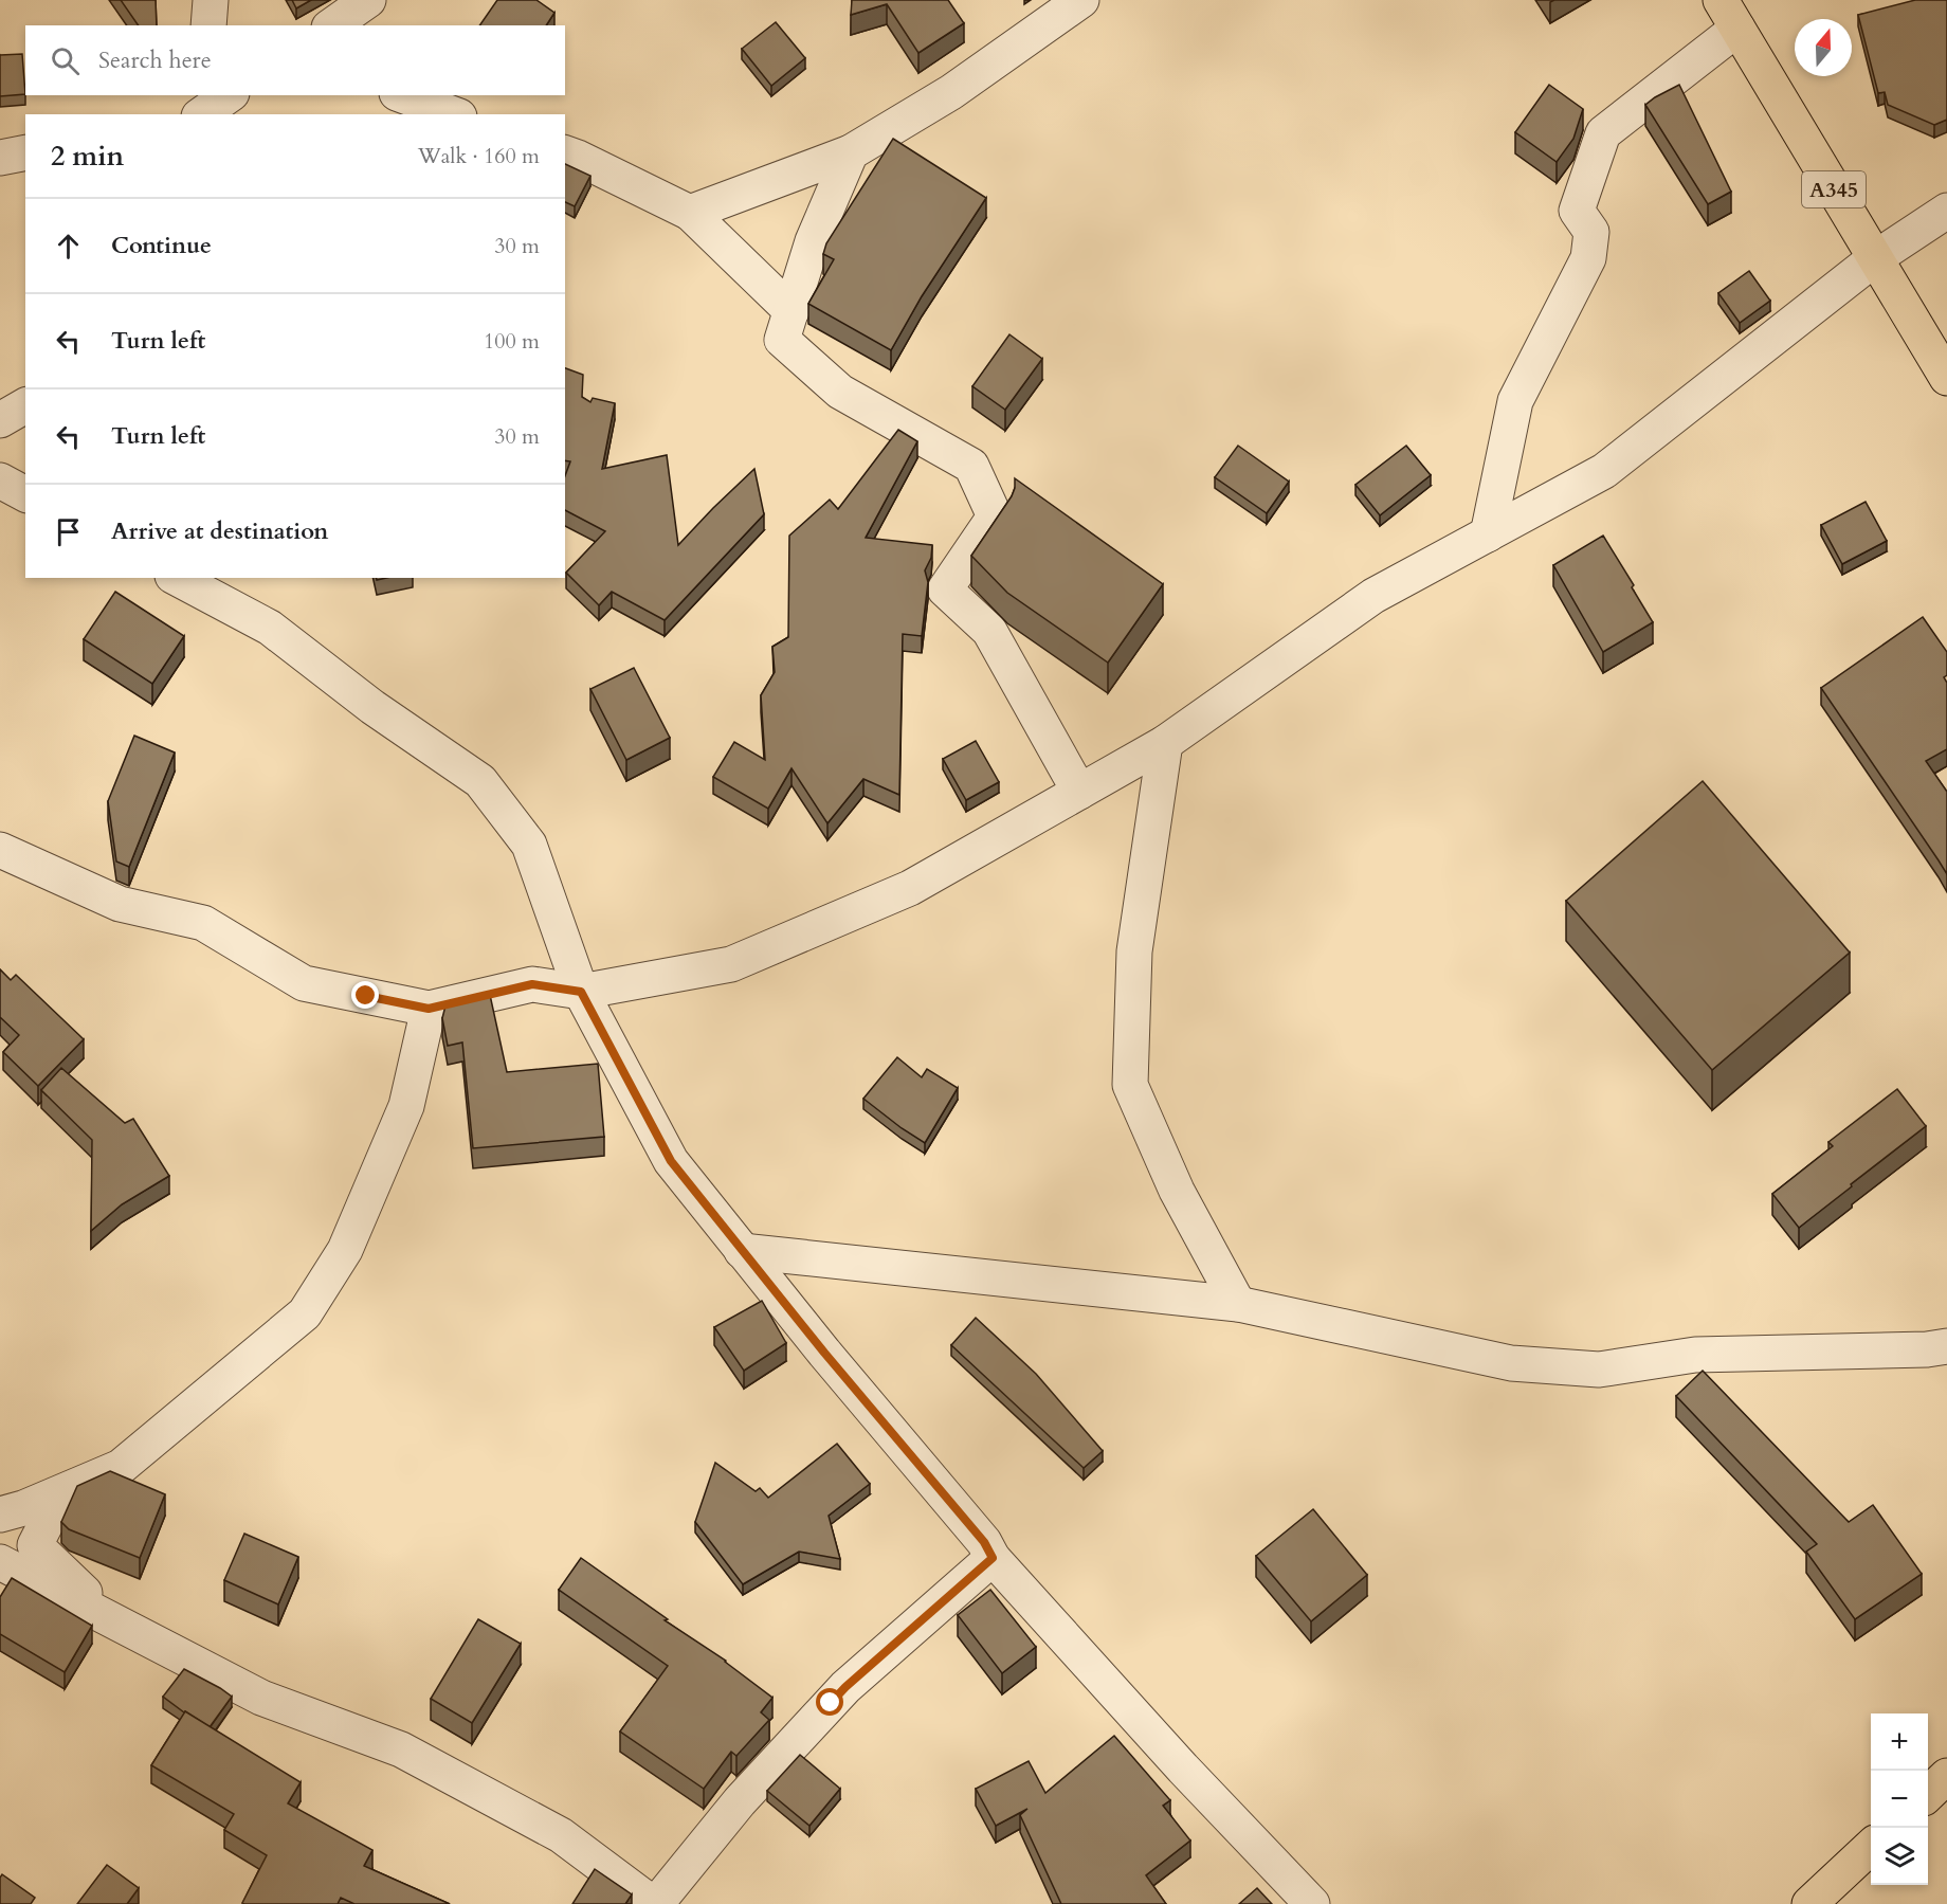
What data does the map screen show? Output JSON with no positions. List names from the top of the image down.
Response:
{
  "streets": {
    "main road": ["A345"]
  },
  "north": "top",
  "page": {
    "search": "Search here",
    "heading": ["2 min", "Walk · 160 m"],
    "list": [
      ["Continue", "30 m"],
      ["Turn left", "100 m"],
      ["Turn left", "30 m"],
      "Arrive at destination"
    ],
    "map_buttons": ["+", "−"]
  }
}
